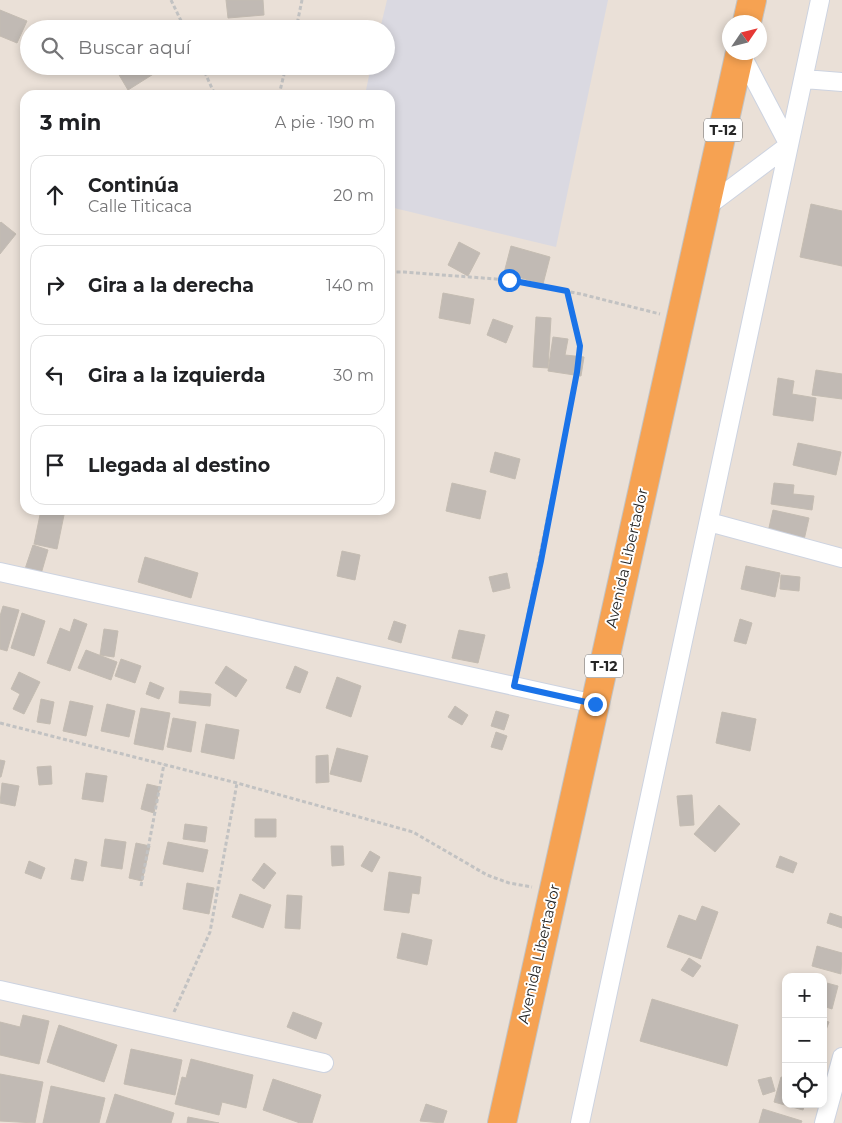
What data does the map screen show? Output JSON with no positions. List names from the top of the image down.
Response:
{
  "streets": {
    "highway": ["T-12", "Avenida Libertador"]
  },
  "north": "top right",
  "page": {
    "search": "Buscar aquí",
    "heading": ["3 min", "A pie · 190 m"],
    "list": [
      ["Continúa", "Calle Titicaca", "20 m"],
      ["Gira a la derecha", "140 m"],
      ["Gira a la izquierda", "30 m"],
      "Llegada al destino"
    ],
    "map_buttons": ["+", "−"]
  }
}
